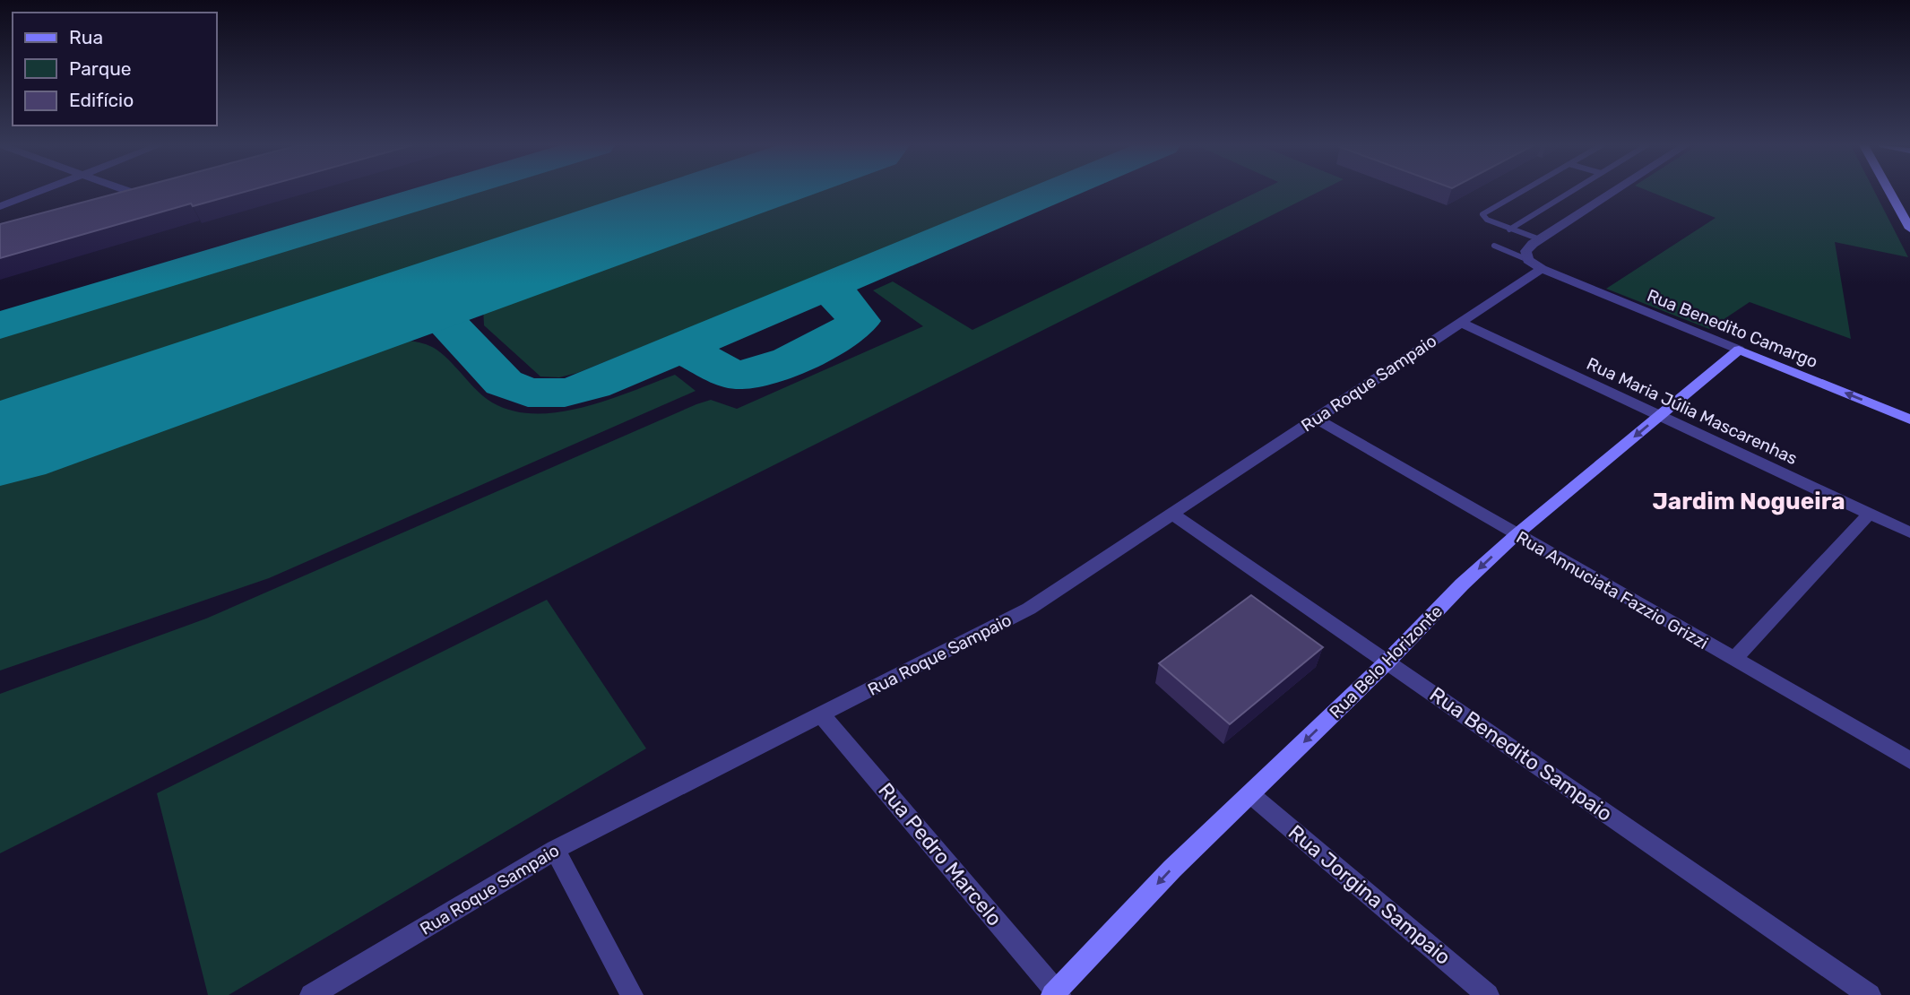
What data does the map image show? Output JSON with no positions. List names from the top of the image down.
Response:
{
  "streets": {
    "street": [
      "Rua Benedito Camargo",
      "Rua Roque Sampaio",
      "Rua Maria Júlia Mascarenhas",
      "Rua Annuciata Fazzio Grizzi",
      "Rua Belo Horizonte",
      "Rua Benedito Sampaio",
      "Rua Pedro Marcelo",
      "Rua Jorgina Sampaio"
    ]
  },
  "crossings": [
    ["Rua Benedito Camargo", "Rua Roque Sampaio"],
    ["Rua Benedito Camargo", "Rua Belo Horizonte"],
    ["Rua Roque Sampaio", "Rua Maria Júlia Mascarenhas"],
    ["Rua Roque Sampaio", "Rua Annuciata Fazzio Grizzi"],
    ["Rua Roque Sampaio", "Rua Benedito Sampaio"],
    ["Rua Roque Sampaio", "Rua Pedro Marcelo"],
    ["Rua Maria Júlia Mascarenhas", "Rua Belo Horizonte"],
    ["Rua Annuciata Fazzio Grizzi", "Rua Belo Horizonte"],
    ["Rua Belo Horizonte", "Rua Benedito Sampaio"],
    ["Rua Belo Horizonte", "Rua Pedro Marcelo"],
    ["Rua Belo Horizonte", "Rua Jorgina Sampaio"]
  ],
  "one_way": ["Rua Benedito Camargo", "Rua Belo Horizonte"],
  "districts": ["Jardim Nogueira"],
  "legend": ["Rua", "Parque", "Edifício"]
}
